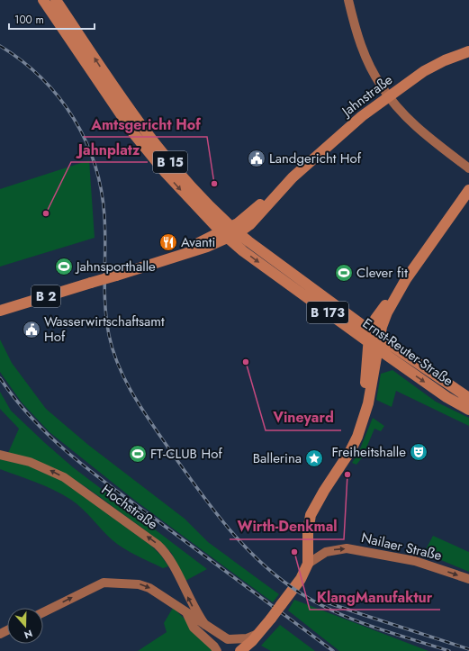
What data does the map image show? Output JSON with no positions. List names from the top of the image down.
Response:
{
  "streets": {
    "main road": [
      "Jahnstraße",
      "B 15",
      "B 2",
      "B 173",
      "Ernst-Reuter-Straße"
    ],
    "street": ["Hochstraße", "Nailaer Straße"]
  },
  "crossings": [
    ["Jahnstraße", "B 2"],
    ["Jahnstraße", "Ernst-Reuter-Straße"],
    ["B 2", "Ernst-Reuter-Straße"]
  ],
  "one_way": ["Hochstraße", "Nailaer Straße"],
  "places": {
    "public building": ["Landgericht Hof", "Wasserwirtschaftsamt Hof"],
    "other": [
      "Amtsgericht Hof",
      "Jahnplatz",
      "Vineyard",
      "Wirth-Denkmal",
      "KlangManufaktur"
    ],
    "restaurant": ["Avanti"],
    "sports": ["Jahnsporthalle", "Clever fit", "FT-CLUB Hof"],
    "theatre": ["Freiheitshalle"],
    "place": ["Ballerina"]
  },
  "scale_bar": "100 m",
  "north": "bottom"
}
